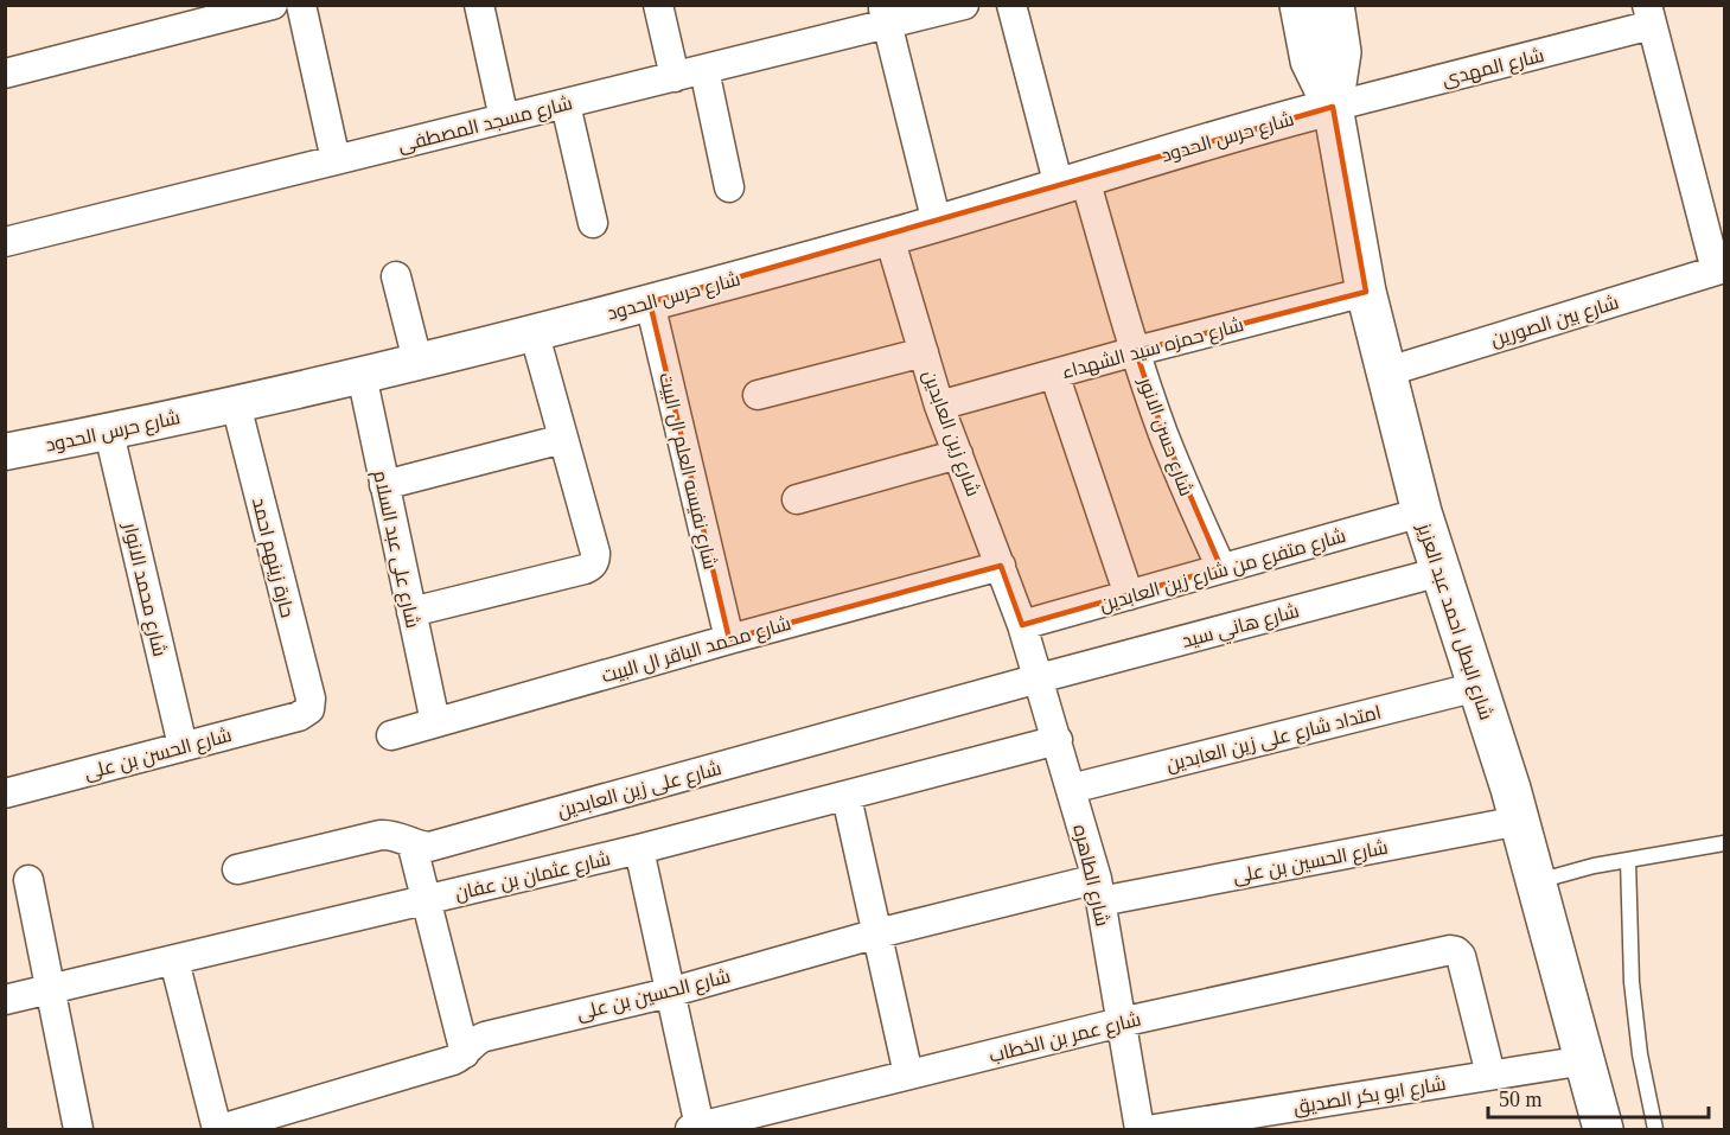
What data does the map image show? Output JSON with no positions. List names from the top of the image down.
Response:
{
  "streets": {
    "main road": ["شارع البطل احمد عبد العزيز"],
    "street": [
      "شارع المهدى",
      "شارع مسجد المصطفى",
      "شارع حرس الحدود",
      "شارع بين الصورين",
      "شارع حمزه سيد الشهداء",
      "شارع زين العابدين",
      "شارع حسن الانور",
      "شارع نفيسه العلم ال البيت",
      "شارع على عبد السلام",
      "حارة زينهم احمد",
      "شارع متفرع من شارع زين العابدين",
      "شارع محمد الانوار",
      "شارع هاني سيد",
      "شارع محمد الباقر ال البيت",
      "امتداد شارع على زين العابدين",
      "شارع الحسن بن على",
      "شارع على زين العابدين",
      "شارع الحسين بن على",
      "شارع عثمان بن عفان",
      "شارع الطاهره",
      "شارع عمر بن الخطاب",
      "شارع ابو بكر الصديق"
    ]
  },
  "crossings": [
    ["شارع المهدى", "شارع حرس الحدود"],
    ["شارع المهدى", "شارع البطل احمد عبد العزيز"],
    ["شارع حرس الحدود", "شارع زين العابدين"],
    ["شارع حرس الحدود", "شارع حسن الانور"],
    ["شارع حرس الحدود", "شارع نفيسه العلم ال البيت"],
    ["شارع حرس الحدود", "شارع على عبد السلام"],
    ["شارع حرس الحدود", "حارة زينهم احمد"],
    ["شارع حرس الحدود", "شارع محمد الانوار"],
    ["شارع حرس الحدود", "شارع البطل احمد عبد العزيز"],
    ["شارع بين الصورين", "شارع البطل احمد عبد العزيز"],
    ["شارع حمزه سيد الشهداء", "شارع زين العابدين"],
    ["شارع حمزه سيد الشهداء", "شارع حسن الانور"],
    ["شارع حمزه سيد الشهداء", "شارع البطل احمد عبد العزيز"],
    ["شارع زين العابدين", "شارع متفرع من شارع زين العابدين"],
    ["شارع زين العابدين", "شارع محمد الباقر ال البيت"],
    ["شارع زين العابدين", "شارع الطاهره"],
    ["شارع حسن الانور", "شارع متفرع من شارع زين العابدين"],
    ["شارع نفيسه العلم ال البيت", "شارع محمد الباقر ال البيت"],
    ["شارع على عبد السلام", "شارع محمد الباقر ال البيت"],
    ["حارة زينهم احمد", "شارع الحسن بن على"],
    ["شارع متفرع من شارع زين العابدين", "شارع البطل احمد عبد العزيز"],
    ["شارع متفرع من شارع زين العابدين", "شارع الطاهره"],
    ["شارع محمد الانوار", "شارع الحسن بن على"],
    ["شارع البطل احمد عبد العزيز", "شارع هاني سيد"],
    ["شارع البطل احمد عبد العزيز", "امتداد شارع على زين العابدين"],
    ["شارع البطل احمد عبد العزيز", "شارع الحسين بن على"],
    ["شارع البطل احمد عبد العزيز", "شارع ابو بكر الصديق"],
    ["شارع هاني سيد", "شارع على زين العابدين"],
    ["شارع هاني سيد", "شارع الطاهره"],
    ["امتداد شارع على زين العابدين", "شارع الطاهره"],
    ["شارع على زين العابدين", "شارع الطاهره"],
    ["شارع الحسين بن على", "شارع الطاهره"],
    ["شارع عثمان بن عفان", "شارع الطاهره"],
    ["شارع الطاهره", "شارع عمر بن الخطاب"],
    ["شارع عمر بن الخطاب", "شارع ابو بكر الصديق"]
  ],
  "scale_bar": "50 m"
}
